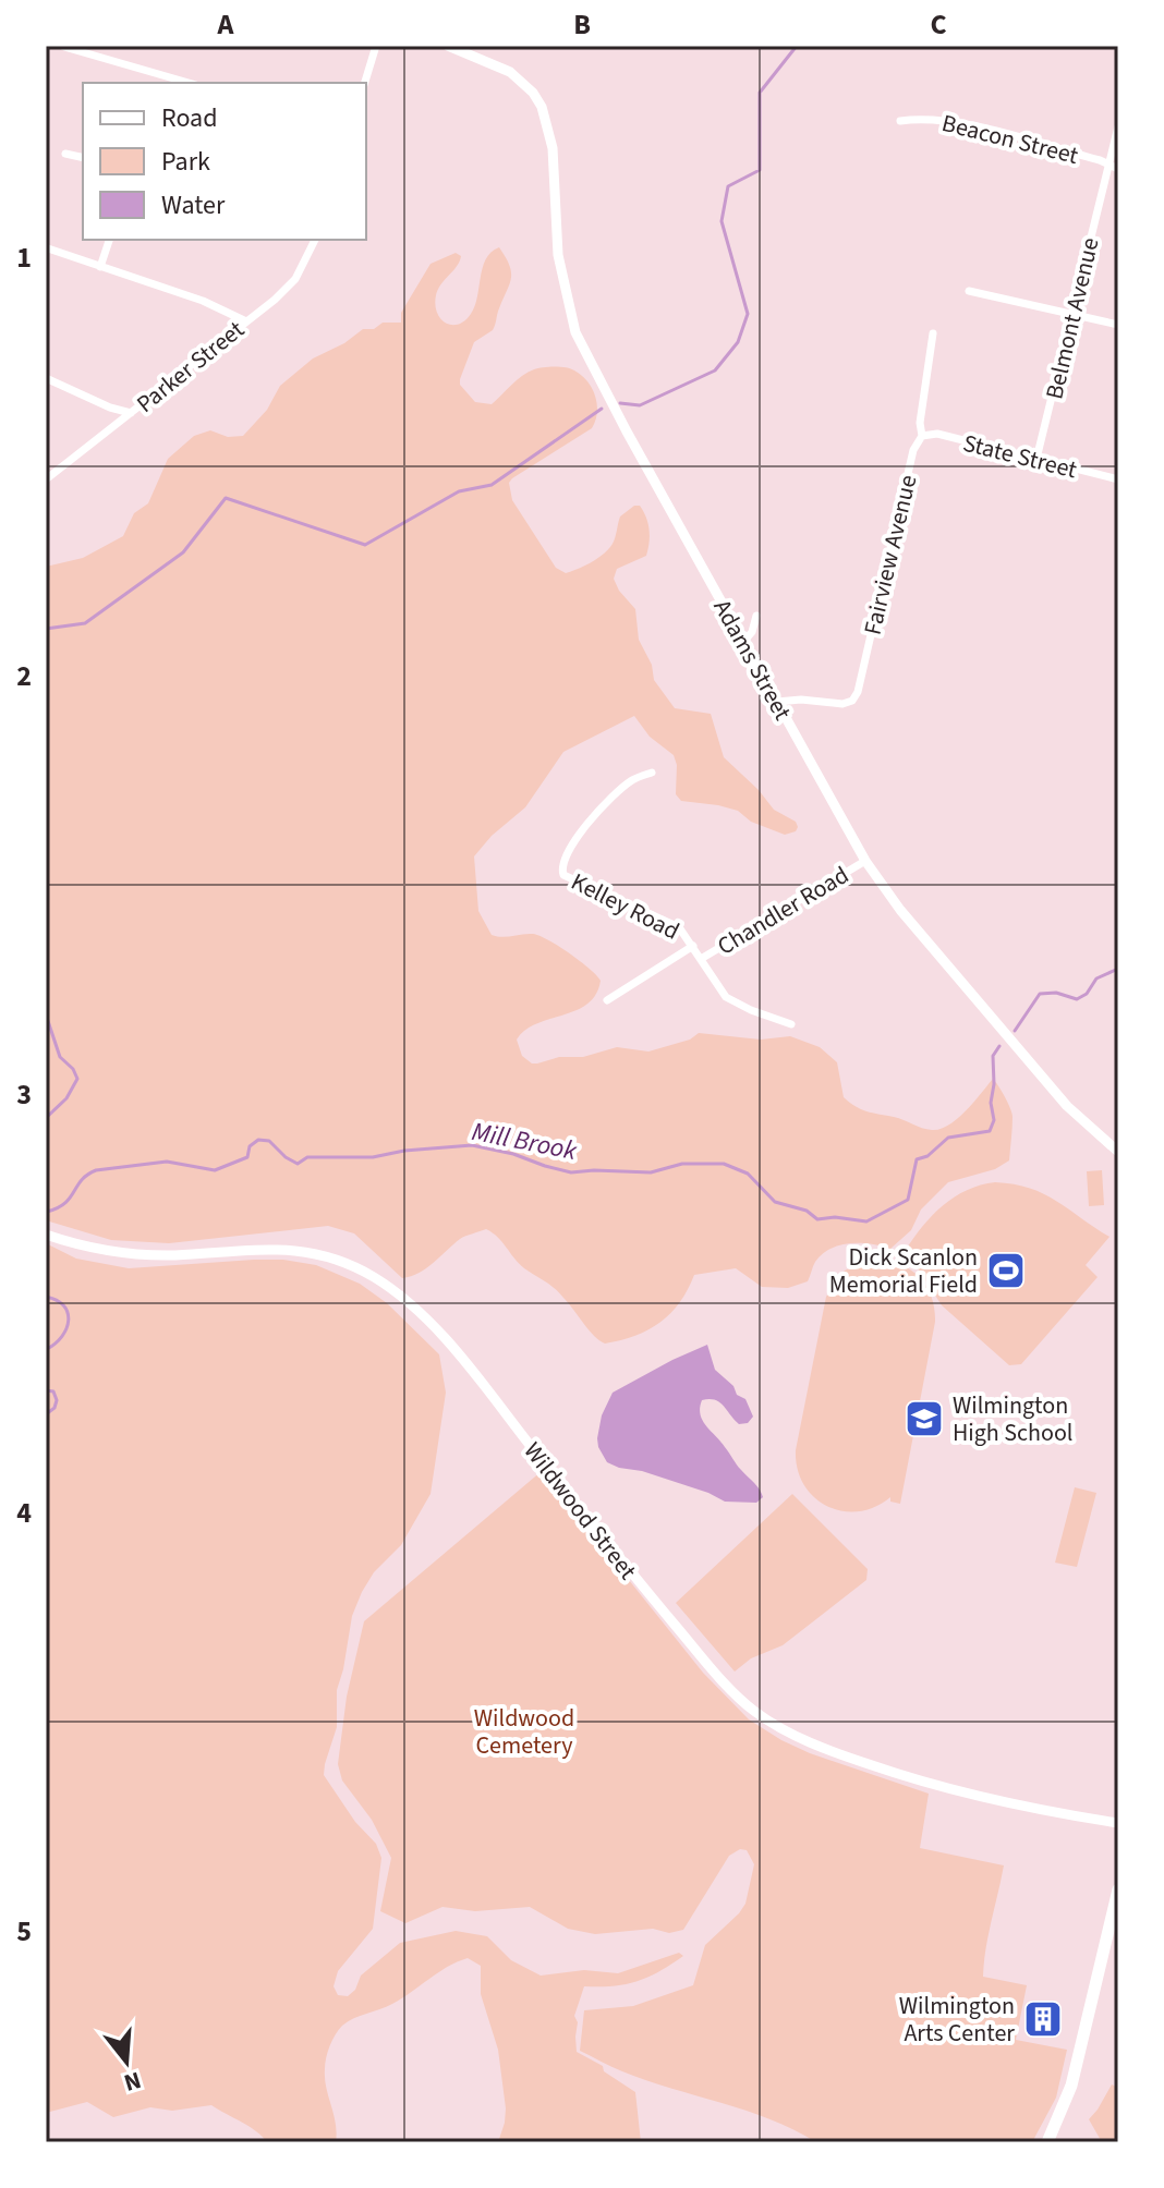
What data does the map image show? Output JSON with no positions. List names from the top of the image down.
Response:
{
  "streets": {
    "street": [
      "Beacon Street",
      "Belmont Avenue",
      "Parker Street",
      "State Street",
      "Fairview Avenue",
      "Adams Street",
      "Kelley Road",
      "Chandler Road",
      "Wildwood Street"
    ]
  },
  "crossings": [
    ["Beacon Street", "Belmont Avenue"],
    ["Belmont Avenue", "State Street"],
    ["State Street", "Fairview Avenue"],
    ["Fairview Avenue", "Adams Street"],
    ["Adams Street", "Chandler Road"],
    ["Kelley Road", "Chandler Road"]
  ],
  "water": ["Mill Brook"],
  "parks": ["Wildwood Cemetery"],
  "places": {
    "sports": ["Dick Scanlon Memorial Field"],
    "school or university": ["Wilmington High School"],
    "building": ["Wilmington Arts Center"]
  },
  "legend": ["Road", "Park", "Water"],
  "north": "bottom",
  "grid": {
    "columns": ["A", "B", "C"],
    "rows": [
      "1",
      "2",
      "3",
      "4",
      "5"
    ]
  }
}
